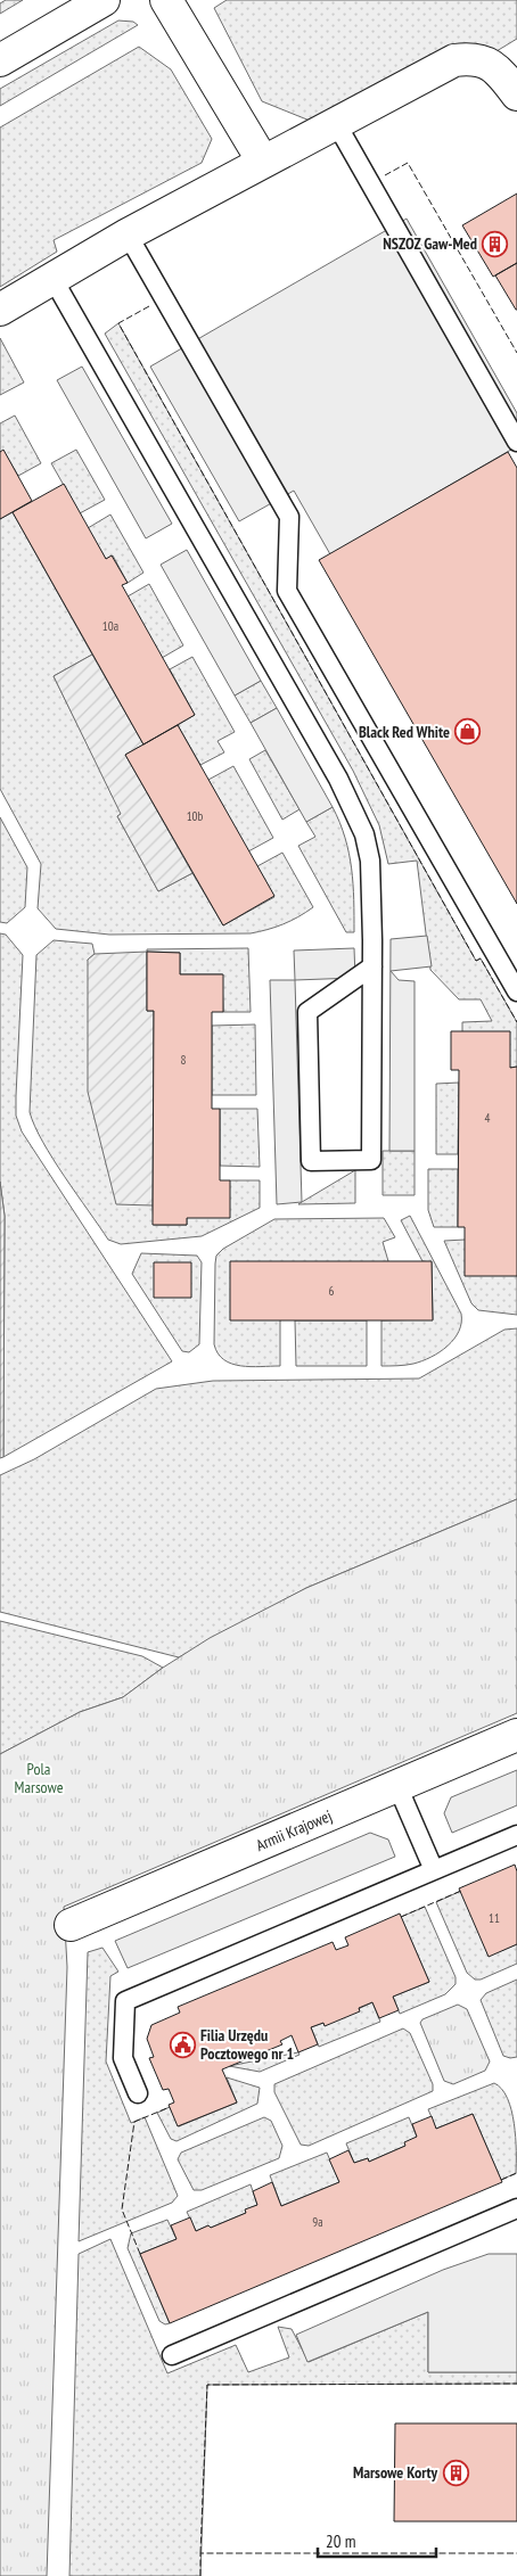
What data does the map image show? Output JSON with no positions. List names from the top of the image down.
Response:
{
  "streets": {
    "street": ["Armii Krajowej"]
  },
  "parks": ["Pola Marsowe"],
  "places": {
    "building": ["NSZOZ Gaw-Med", "Marsowe Korty"],
    "shop": ["Black Red White"],
    "public building": ["Filia Urzędu Pocztowego nr 1"]
  },
  "house_numbers": [
    "10a",
    "10b",
    "8",
    "4",
    "6",
    "11",
    "9a"
  ],
  "scale_bar": "20 m"
}
